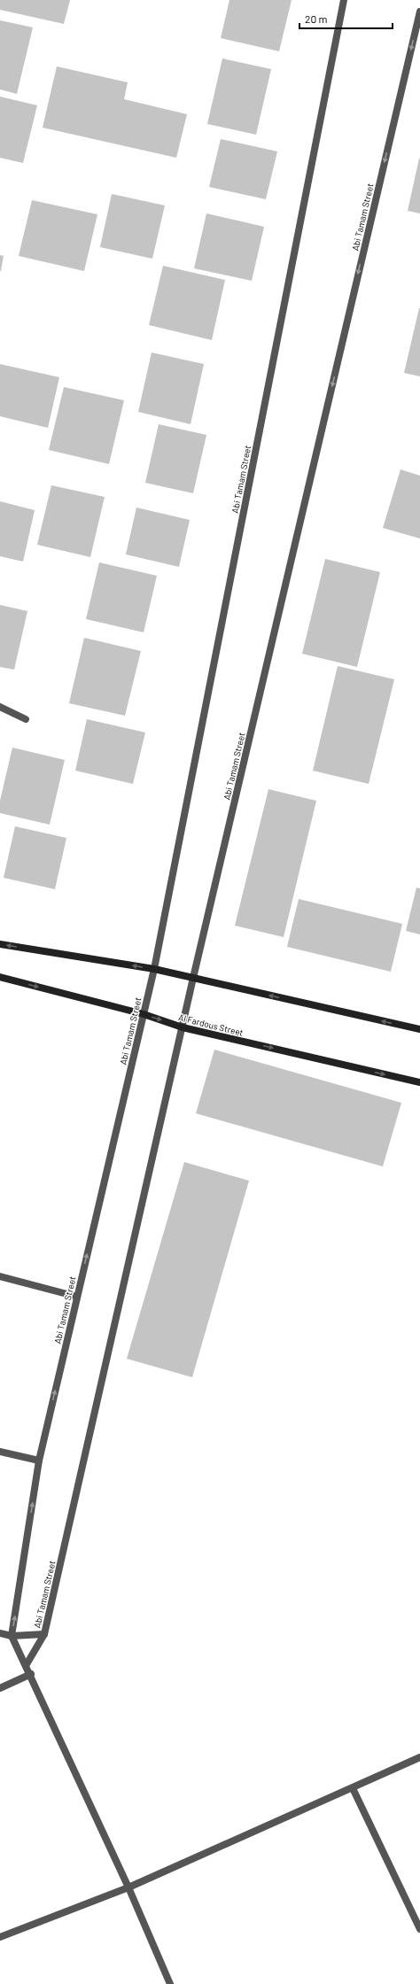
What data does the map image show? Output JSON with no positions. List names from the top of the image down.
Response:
{
  "streets": {
    "main road": ["Al Fardous Street"],
    "street": ["Abi Tamam Street"]
  },
  "crossings": [
    ["Abi Tamam Street", "Al Fardous Street"]
  ],
  "scale_bar": "20 m"
}
